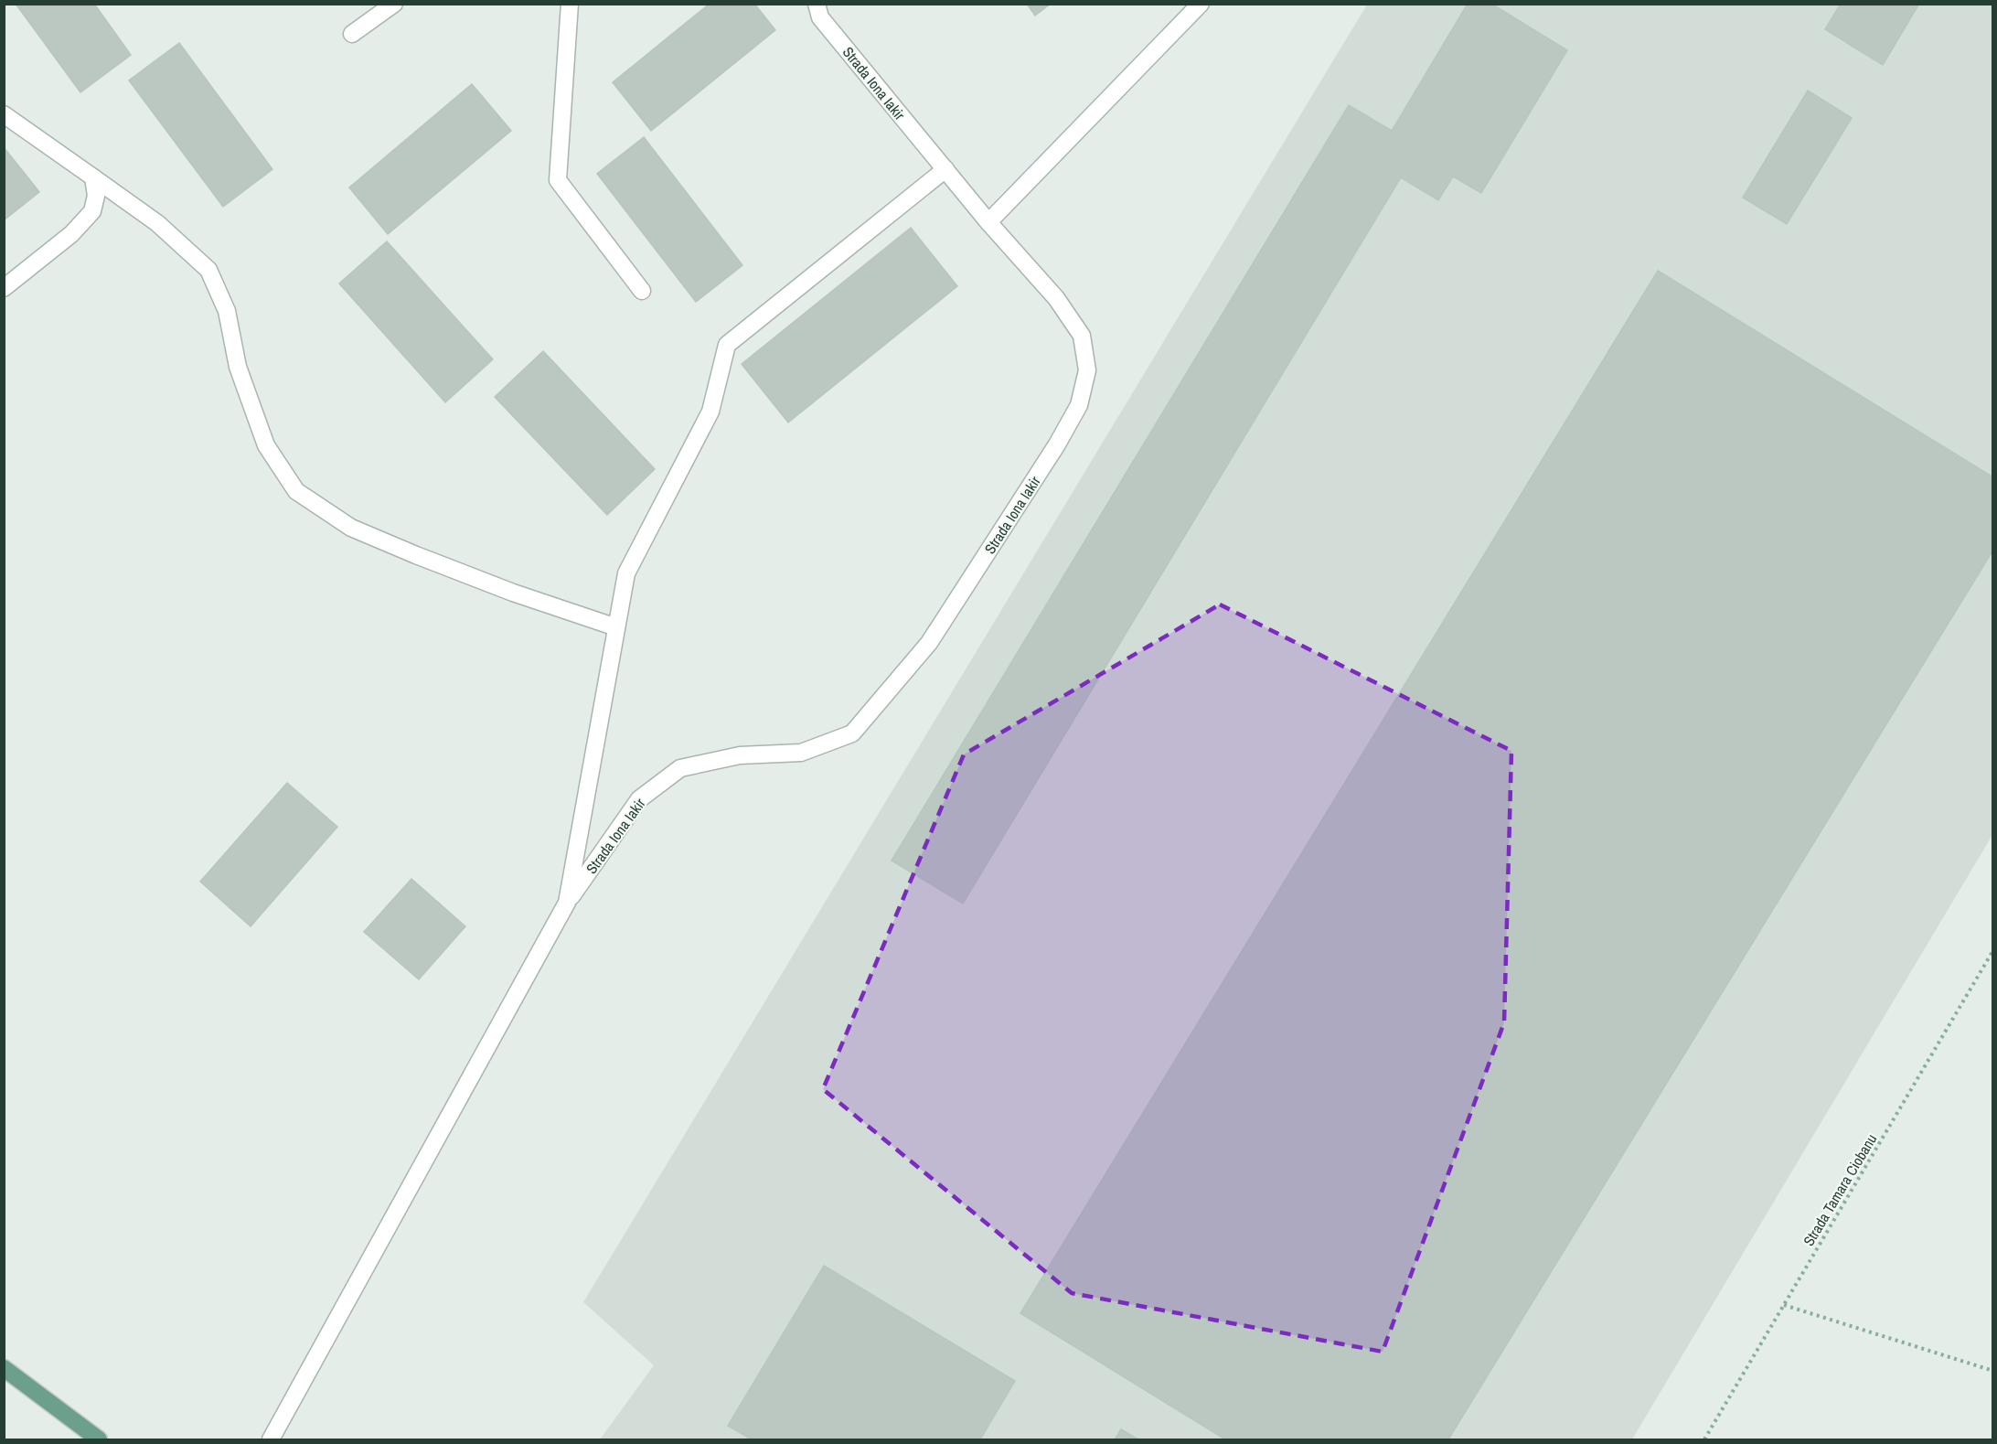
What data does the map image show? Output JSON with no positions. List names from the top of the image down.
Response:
{
  "streets": {
    "lane": ["Strada Iona Iakir"],
    "path": ["Strada Tamara Ciobanu"]
  }
}
